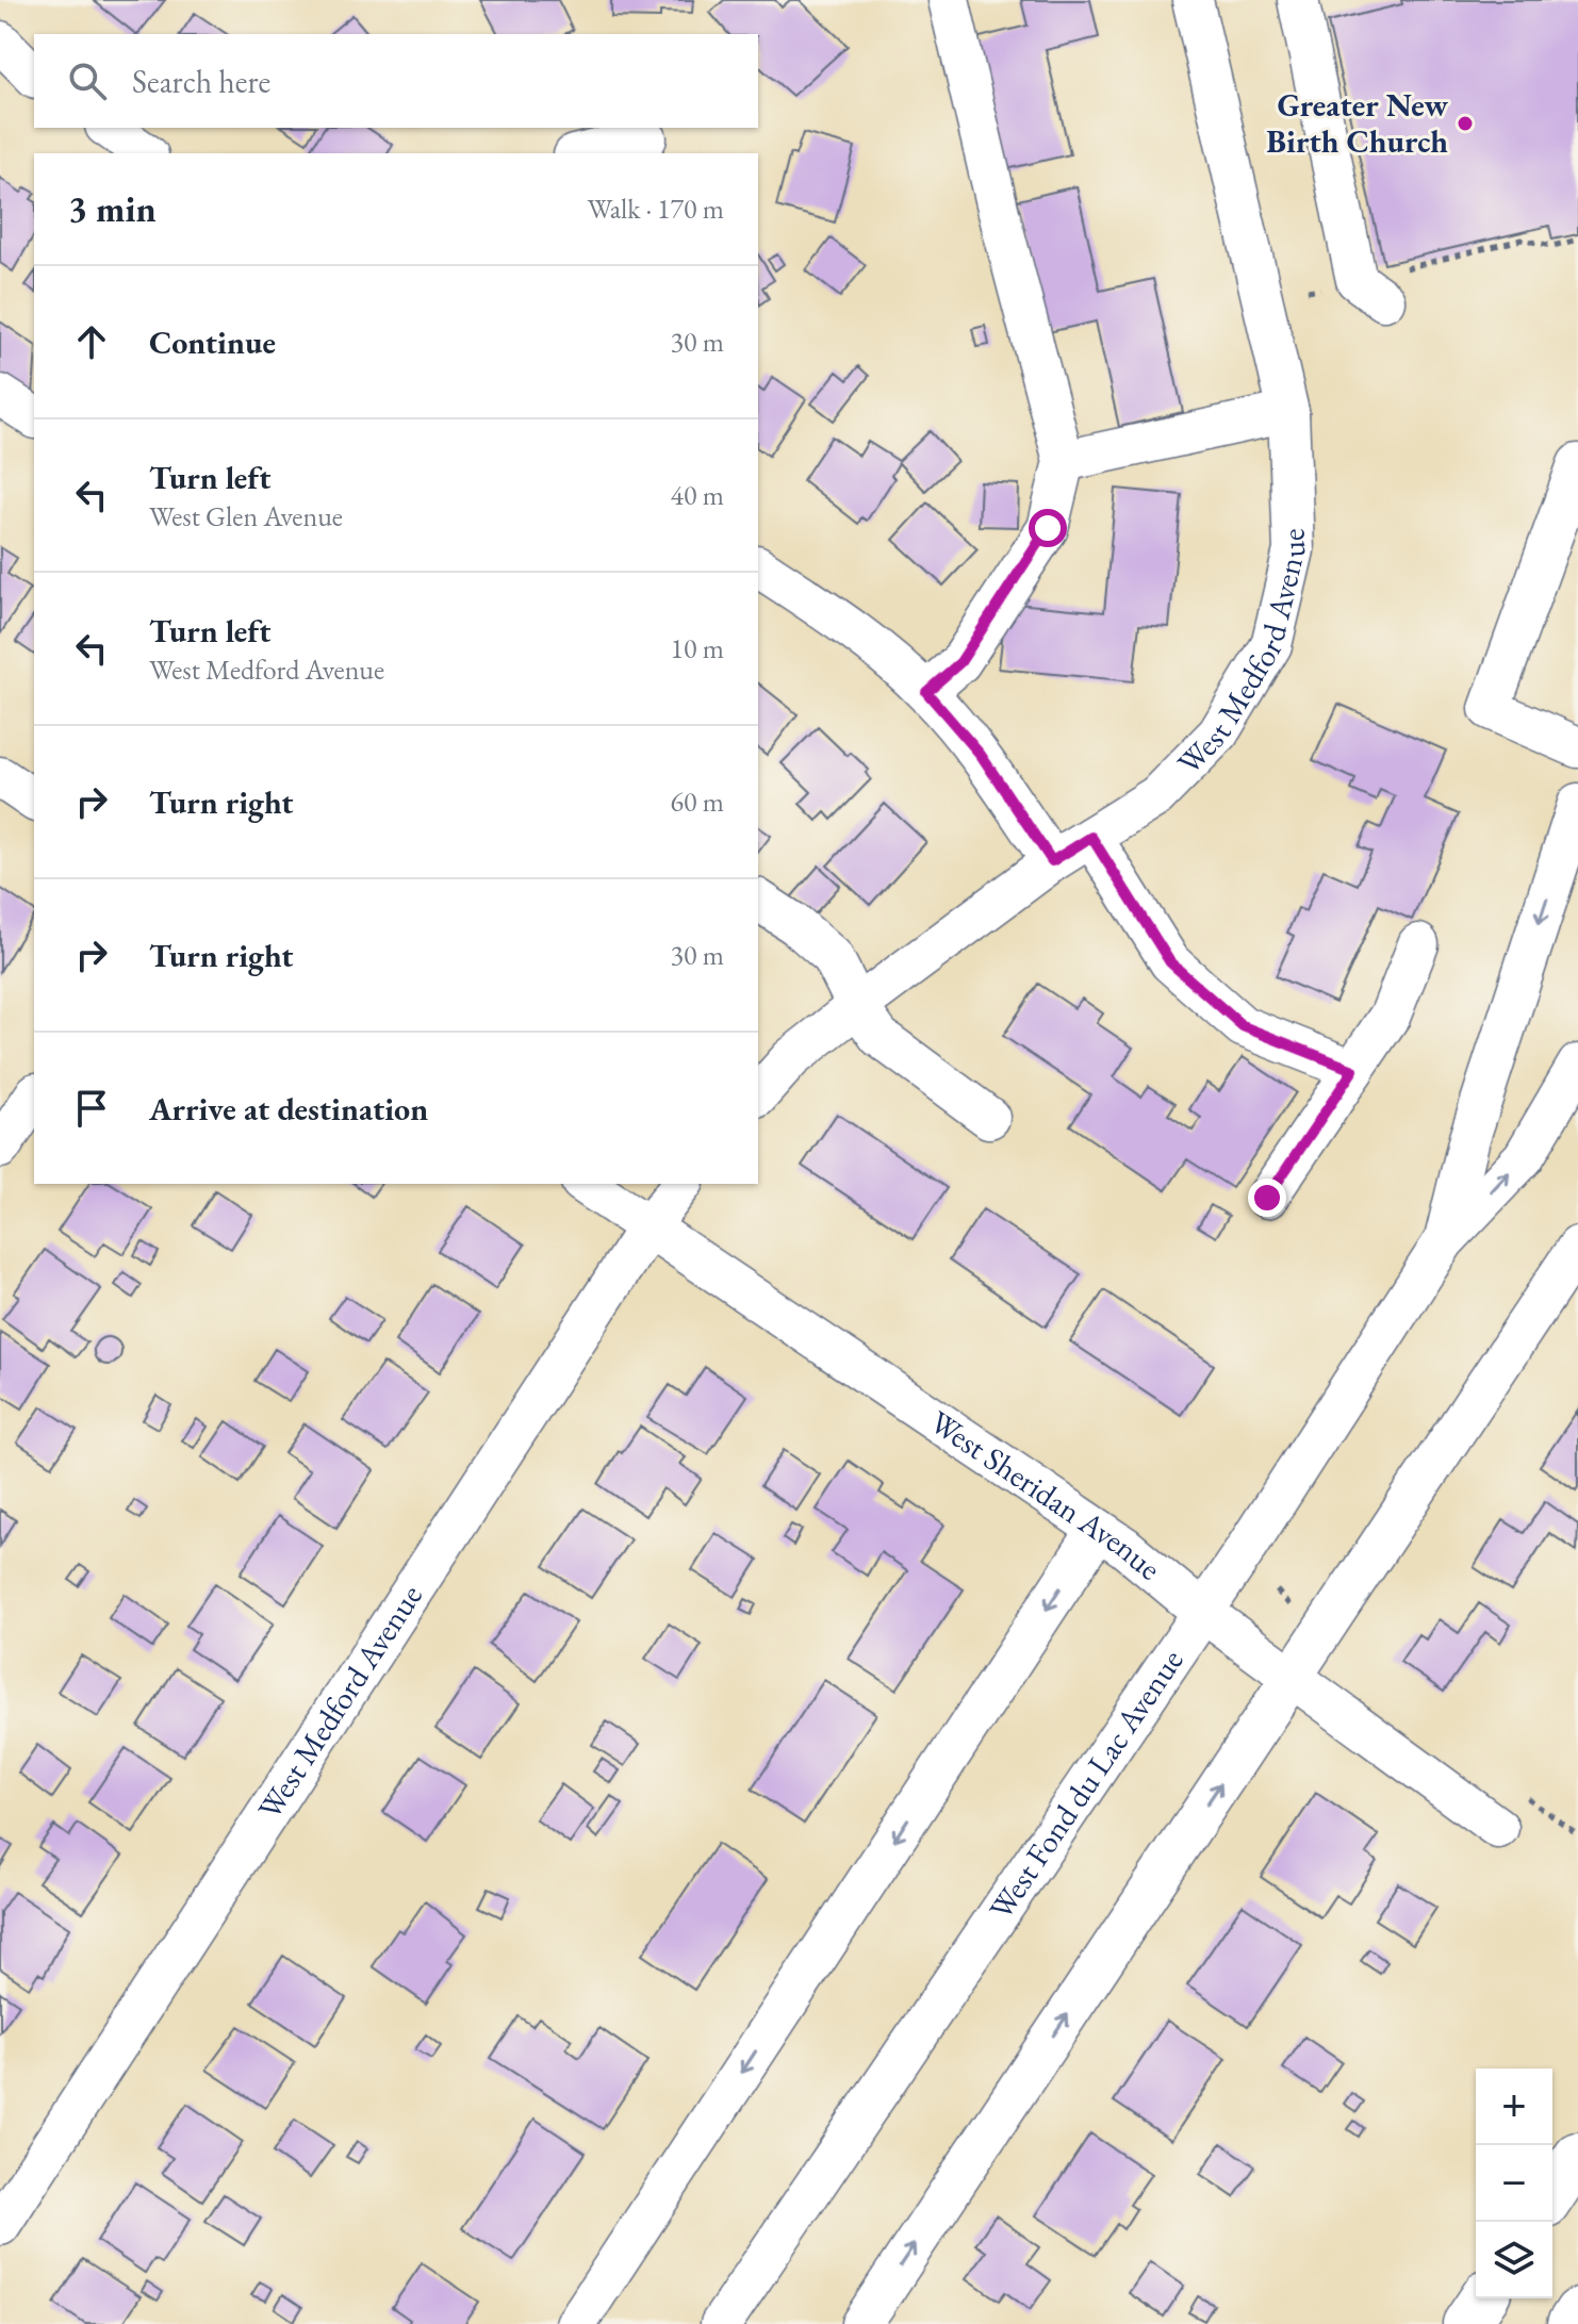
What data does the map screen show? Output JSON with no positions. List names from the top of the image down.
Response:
{
  "streets": {
    "street": ["West Medford Avenue", "West Sheridan Avenue", "West Fond du Lac Avenue"]
  },
  "crossings": [
    ["West Medford Avenue", "West Sheridan Avenue"],
    ["West Sheridan Avenue", "West Fond du Lac Avenue"]
  ],
  "places": ["Greater New Birth Church"],
  "page": {
    "search": "Search here",
    "heading": ["3 min", "Walk · 170 m"],
    "list": [
      ["Continue", "30 m"],
      ["Turn left", "West Glen Avenue", "40 m"],
      ["Turn left", "West Medford Avenue", "10 m"],
      ["Turn right", "60 m"],
      ["Turn right", "30 m"],
      "Arrive at destination"
    ],
    "map_buttons": ["+", "−"]
  }
}
